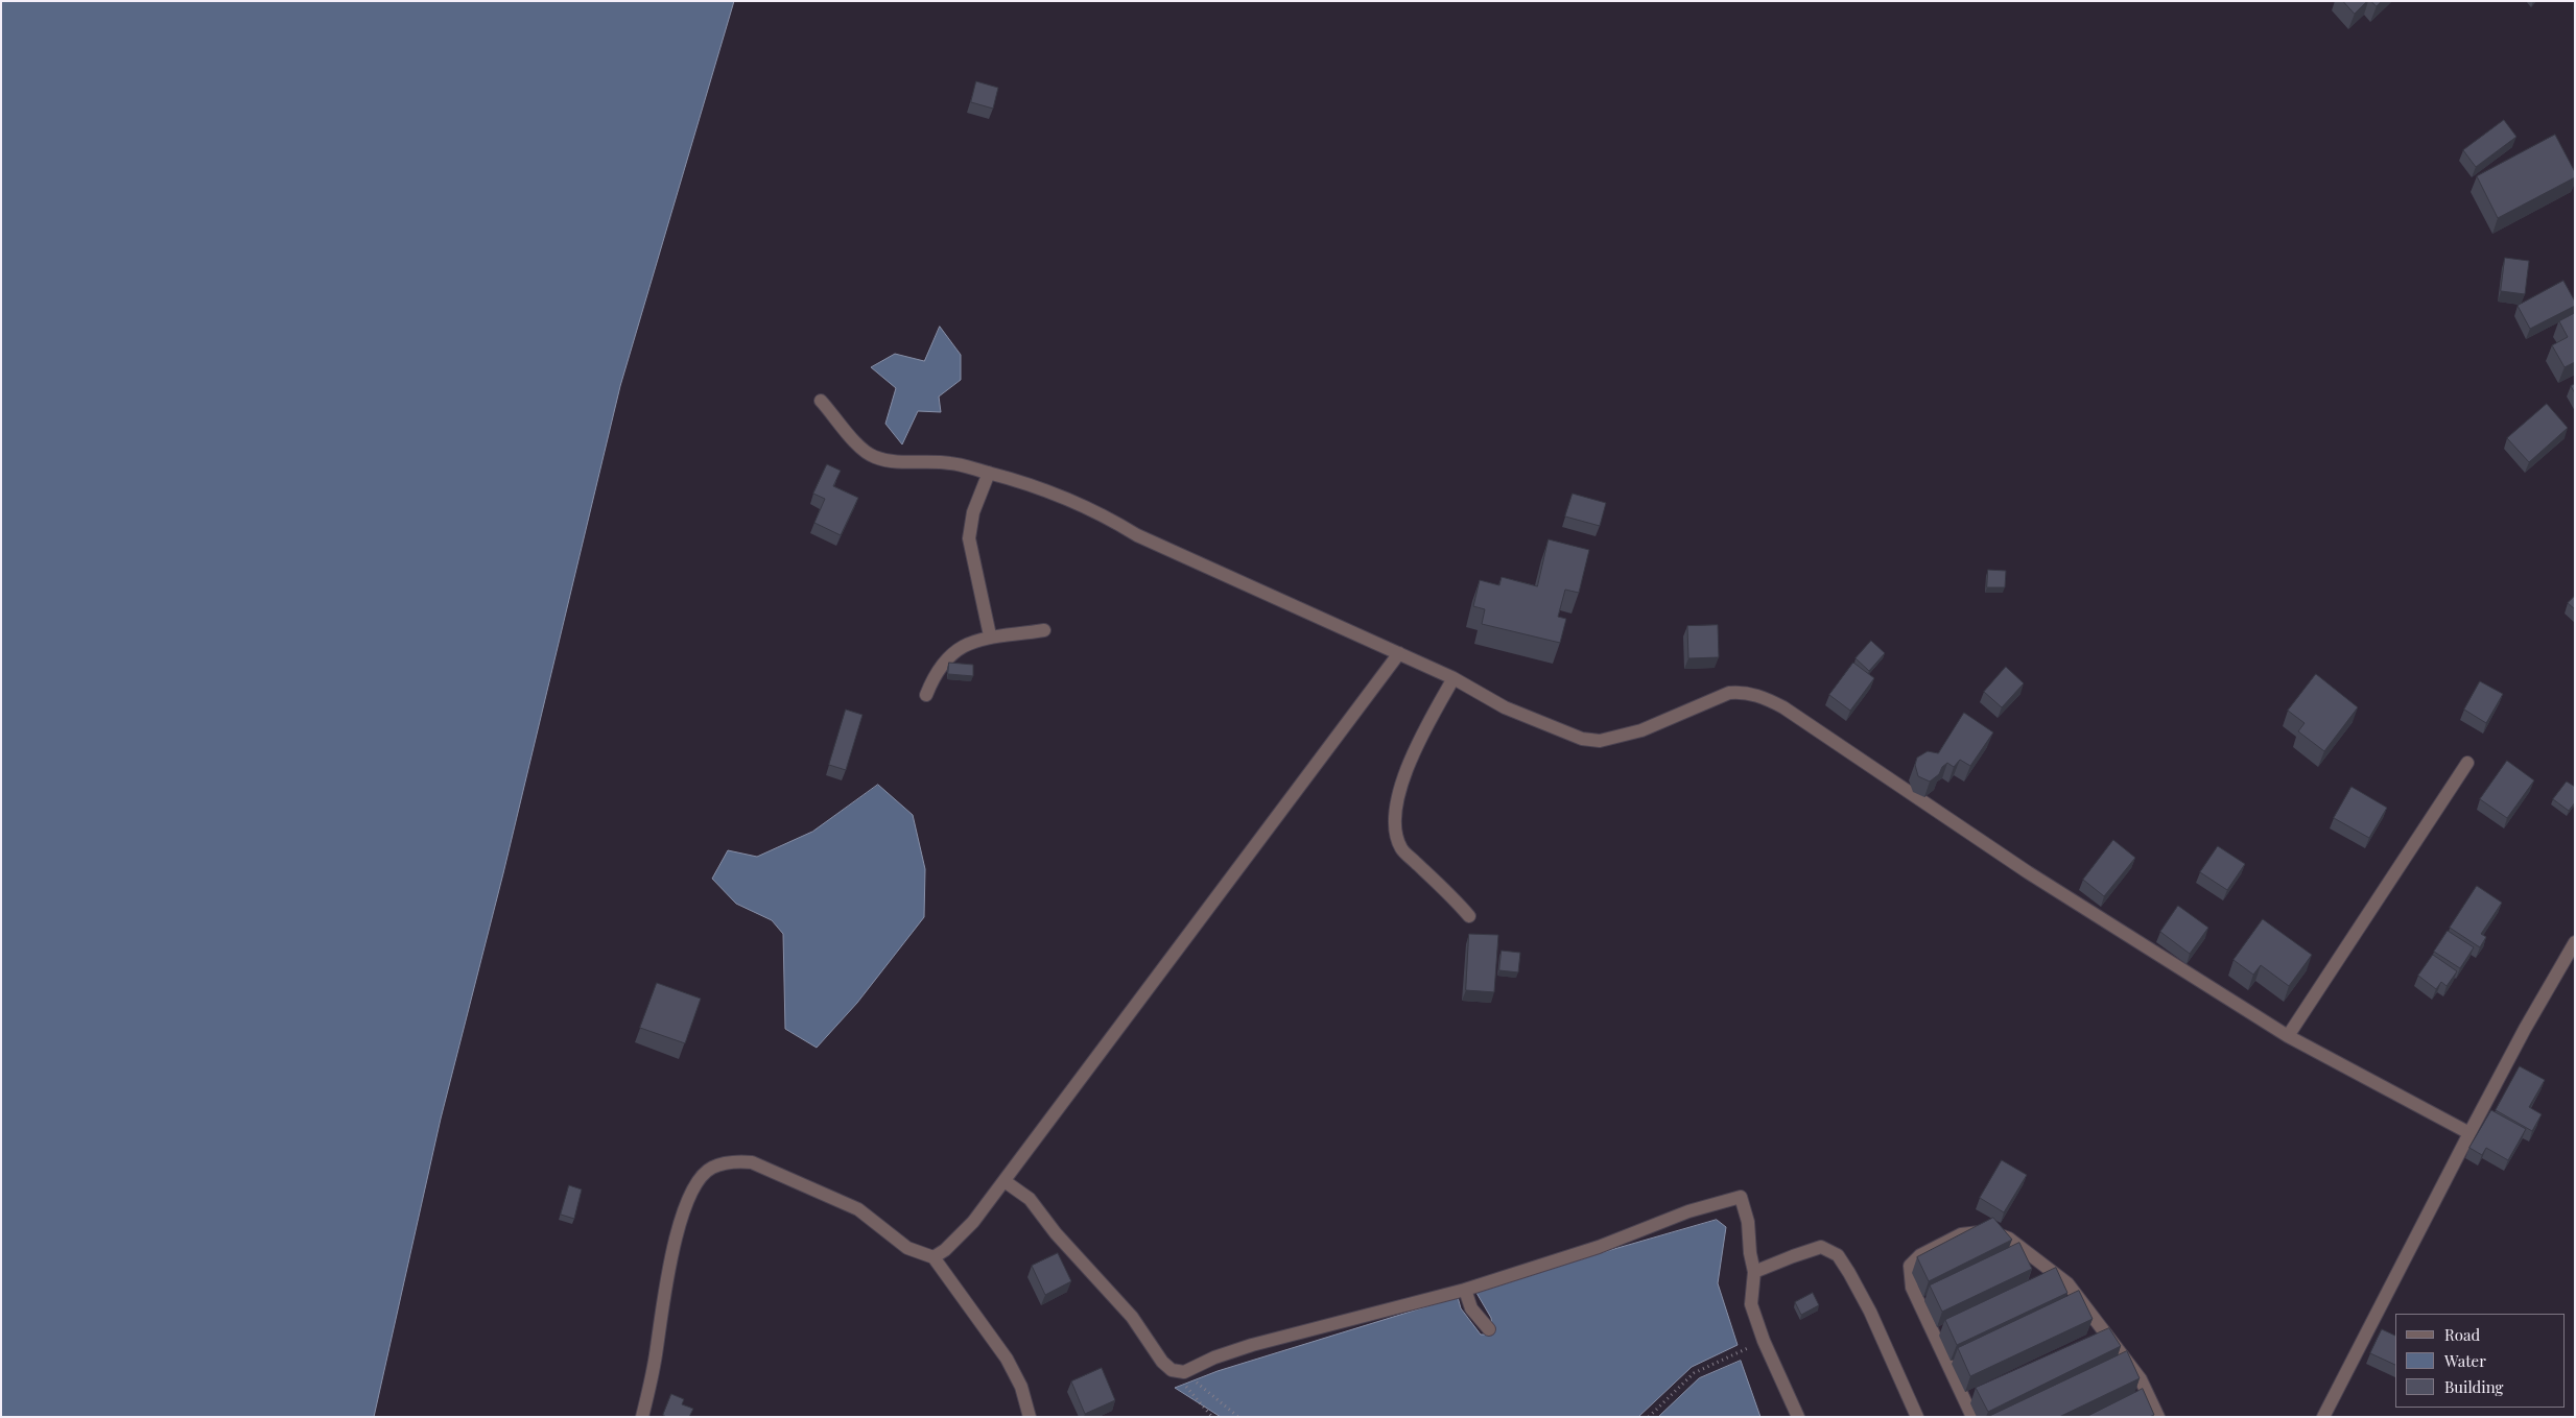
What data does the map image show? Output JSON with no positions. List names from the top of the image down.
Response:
{
  "legend": ["Road", "Water", "Building"]
}
